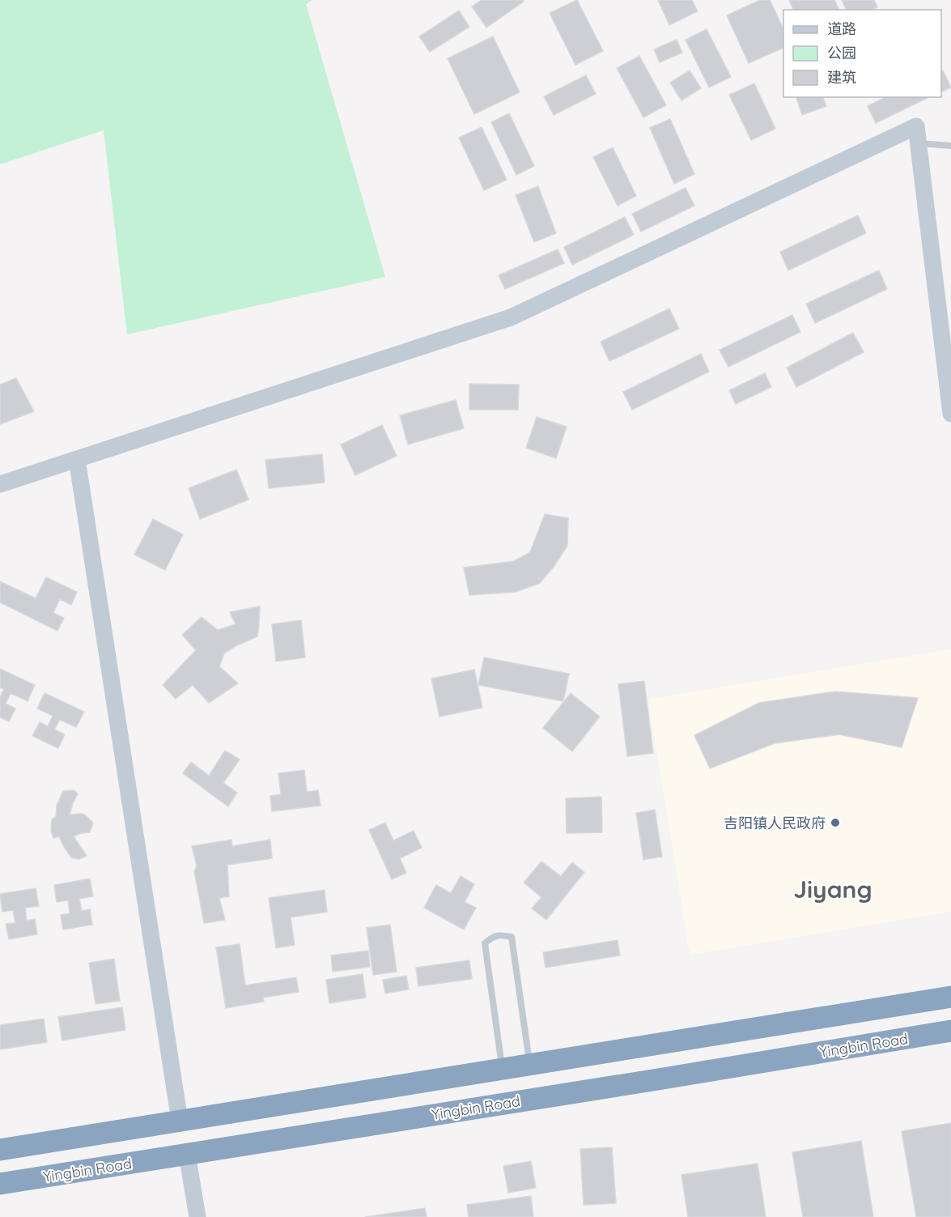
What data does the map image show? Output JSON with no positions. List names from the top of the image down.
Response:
{
  "streets": {
    "highway": ["Yingbin Road"]
  },
  "districts": ["Jiyang"],
  "places": ["吉阳镇人民政府"],
  "legend": ["道路", "公园", "建筑"]
}
